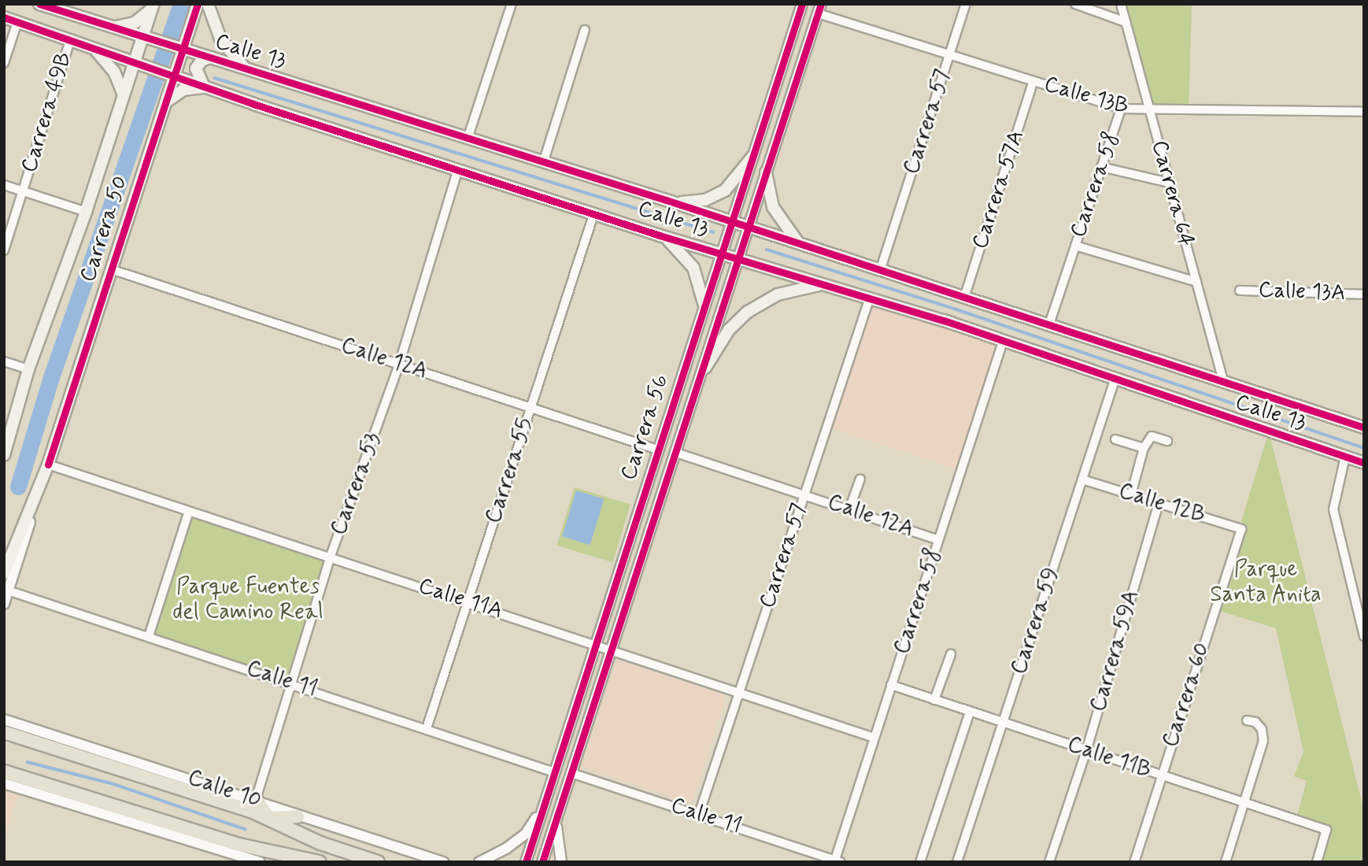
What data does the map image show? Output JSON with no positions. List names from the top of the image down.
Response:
{
  "streets": {
    "main road": ["Calle 13", "Carrera 50", "Calle 10"],
    "street": [
      "Calle 13B",
      "Carrera 49B",
      "Carrera 57",
      "Carrera 58",
      "Carrera 57A",
      "Carrera 64",
      "Calle 13A",
      "Calle 12A",
      "Carrera 56",
      "Carrera 55",
      "Carrera 53",
      "Calle 12B",
      "Calle 11A",
      "Carrera 59",
      "Carrera 59A",
      "Calle 11",
      "Carrera 60",
      "Calle 11B"
    ]
  },
  "crossings": [
    ["Calle 13", "Carrera 49B"],
    ["Calle 13", "Carrera 57"],
    ["Calle 13", "Carrera 58"],
    ["Calle 13", "Carrera 57A"],
    ["Calle 13", "Carrera 64"],
    ["Calle 13", "Carrera 50"],
    ["Calle 13", "Carrera 56"],
    ["Calle 13", "Carrera 55"],
    ["Calle 13", "Carrera 53"],
    ["Calle 13", "Carrera 59"],
    ["Calle 13B", "Carrera 57"],
    ["Calle 13B", "Carrera 58"],
    ["Calle 13B", "Carrera 57A"],
    ["Calle 13B", "Carrera 64"],
    ["Calle 13B", "Carrera 56"],
    ["Carrera 57", "Calle 12A"],
    ["Carrera 57", "Calle 11A"],
    ["Carrera 57", "Calle 11"],
    ["Carrera 58", "Calle 12A"],
    ["Carrera 58", "Calle 11A"],
    ["Carrera 58", "Calle 11"],
    ["Carrera 58", "Calle 11B"],
    ["Carrera 50", "Calle 12A"],
    ["Carrera 50", "Calle 11A"],
    ["Carrera 50", "Calle 11"],
    ["Calle 12A", "Carrera 56"],
    ["Calle 12A", "Carrera 55"],
    ["Calle 12A", "Carrera 53"],
    ["Carrera 56", "Calle 11A"],
    ["Carrera 56", "Calle 11"],
    ["Carrera 55", "Calle 11A"],
    ["Carrera 55", "Calle 11"],
    ["Carrera 53", "Calle 11A"],
    ["Carrera 53", "Calle 11"],
    ["Carrera 53", "Calle 10"],
    ["Calle 12B", "Carrera 59"],
    ["Calle 12B", "Carrera 59A"],
    ["Calle 12B", "Carrera 60"],
    ["Carrera 59", "Calle 11B"],
    ["Carrera 59A", "Calle 11B"],
    ["Carrera 60", "Calle 11B"]
  ],
  "parks": ["Parque Santa Anita", "Parque Fuentes del Camino Real"]
}
